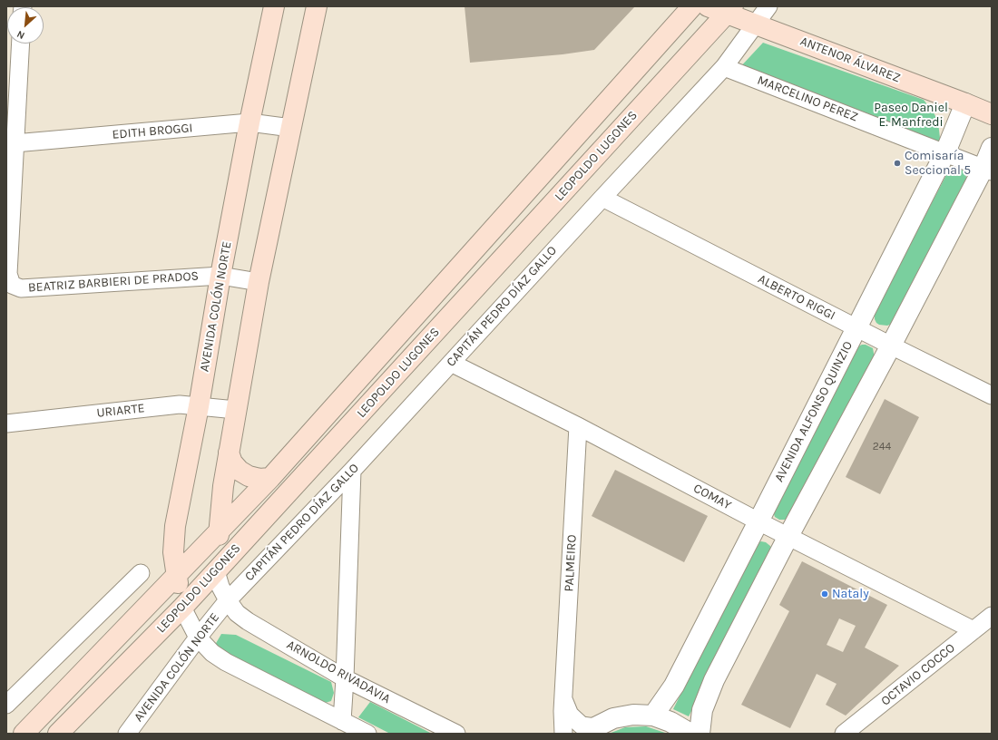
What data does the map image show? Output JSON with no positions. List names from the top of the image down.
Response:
{
  "streets": {
    "main road": ["ANTENOR ÁLVAREZ", "LEOPOLDO LUGONES", "AVENIDA COLÓN NORTE"],
    "street": [
      "MARCELINO PEREZ",
      "EDITH BROGGI",
      "BEATRIZ BARBIERI DE PRADOS",
      "ALBERTO RIGGI",
      "CAPITÁN PEDRO DÍAZ GALLO",
      "URIARTE",
      "AVENIDA ALFONSO QUINZIO",
      "COMAY",
      "PALMEIRO",
      "ARNOLDO RIVADAVIA",
      "OCTAVIO COCCO"
    ]
  },
  "crossings": [
    ["ANTENOR ÁLVAREZ", "LEOPOLDO LUGONES"],
    ["ANTENOR ÁLVAREZ", "CAPITÁN PEDRO DÍAZ GALLO"],
    ["ANTENOR ÁLVAREZ", "AVENIDA ALFONSO QUINZIO"],
    ["MARCELINO PEREZ", "CAPITÁN PEDRO DÍAZ GALLO"],
    ["MARCELINO PEREZ", "AVENIDA ALFONSO QUINZIO"],
    ["EDITH BROGGI", "BEATRIZ BARBIERI DE PRADOS"],
    ["EDITH BROGGI", "AVENIDA COLÓN NORTE"],
    ["LEOPOLDO LUGONES", "AVENIDA COLÓN NORTE"],
    ["LEOPOLDO LUGONES", "ARNOLDO RIVADAVIA"],
    ["BEATRIZ BARBIERI DE PRADOS", "AVENIDA COLÓN NORTE"],
    ["ALBERTO RIGGI", "CAPITÁN PEDRO DÍAZ GALLO"],
    ["ALBERTO RIGGI", "AVENIDA ALFONSO QUINZIO"],
    ["AVENIDA COLÓN NORTE", "CAPITÁN PEDRO DÍAZ GALLO"],
    ["AVENIDA COLÓN NORTE", "URIARTE"],
    ["AVENIDA COLÓN NORTE", "ARNOLDO RIVADAVIA"],
    ["CAPITÁN PEDRO DÍAZ GALLO", "COMAY"],
    ["CAPITÁN PEDRO DÍAZ GALLO", "ARNOLDO RIVADAVIA"],
    ["AVENIDA ALFONSO QUINZIO", "COMAY"],
    ["COMAY", "PALMEIRO"],
    ["COMAY", "OCTAVIO COCCO"]
  ],
  "parks": ["Paseo Daniel E. Manfredi"],
  "places": ["Comisaría Seccional 5", "Nataly"],
  "house_numbers": ["244"],
  "north": "bottom left"
}
